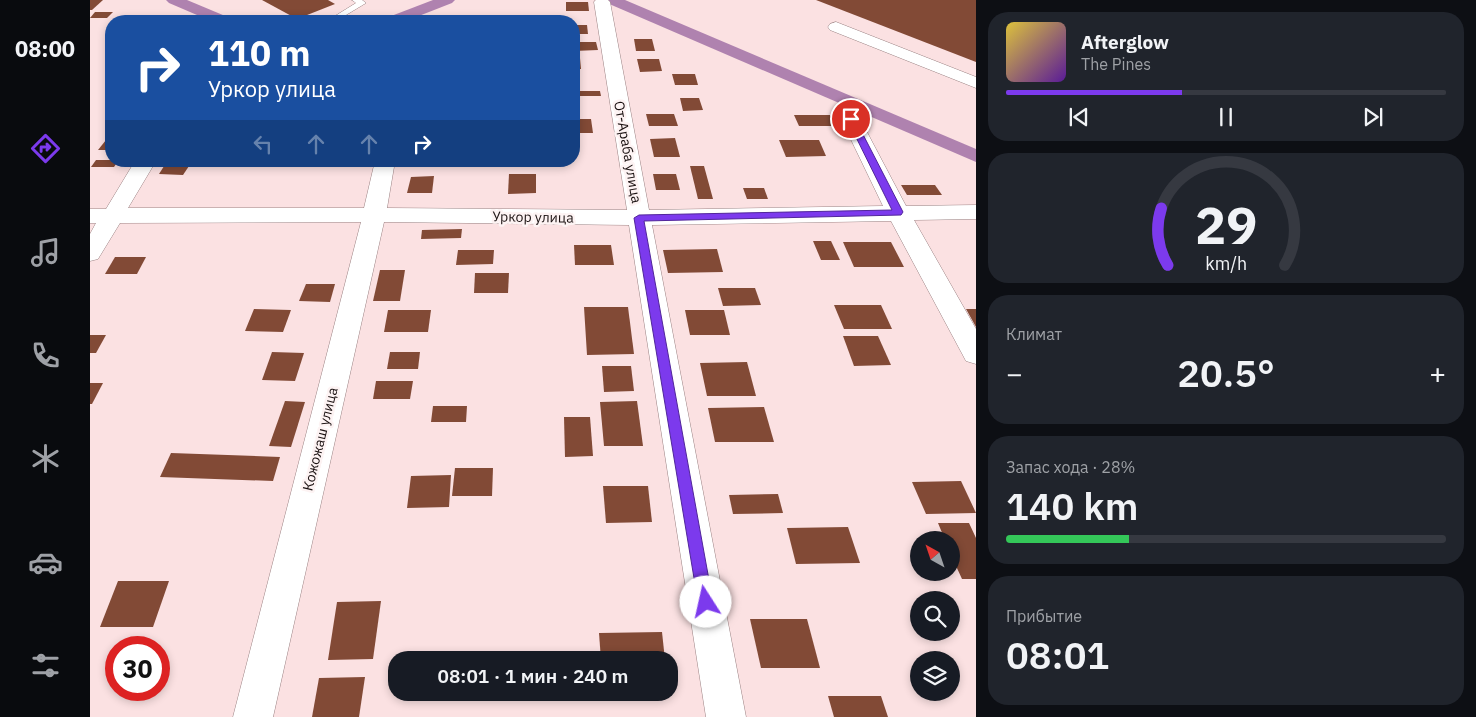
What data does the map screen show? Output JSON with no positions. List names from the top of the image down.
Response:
{
  "streets": {
    "street": ["От-Араба улица", "Уркор улица", "Кожожаш улица"]
  },
  "crossings": [
    ["От-Араба улица", "Уркор улица"],
    ["Уркор улица", "Кожожаш улица"]
  ],
  "north": "top left",
  "page": {
    "tabs": "08:00",
    "turn": ["110 m", "Уркор улица"],
    "song": ["Afterglow", "The Pines"],
    "tile": [
      "Климат",
      ["Запас хода · 28%", "140 km"],
      ["Прибытие", "08:01"]
    ],
    "heat": ["−", "20.5°", "+"],
    "limit": "30",
    "trip": "08:01 · 1 мин · 240 m",
    "gauge": ["29", "km/h"]
  }
}
